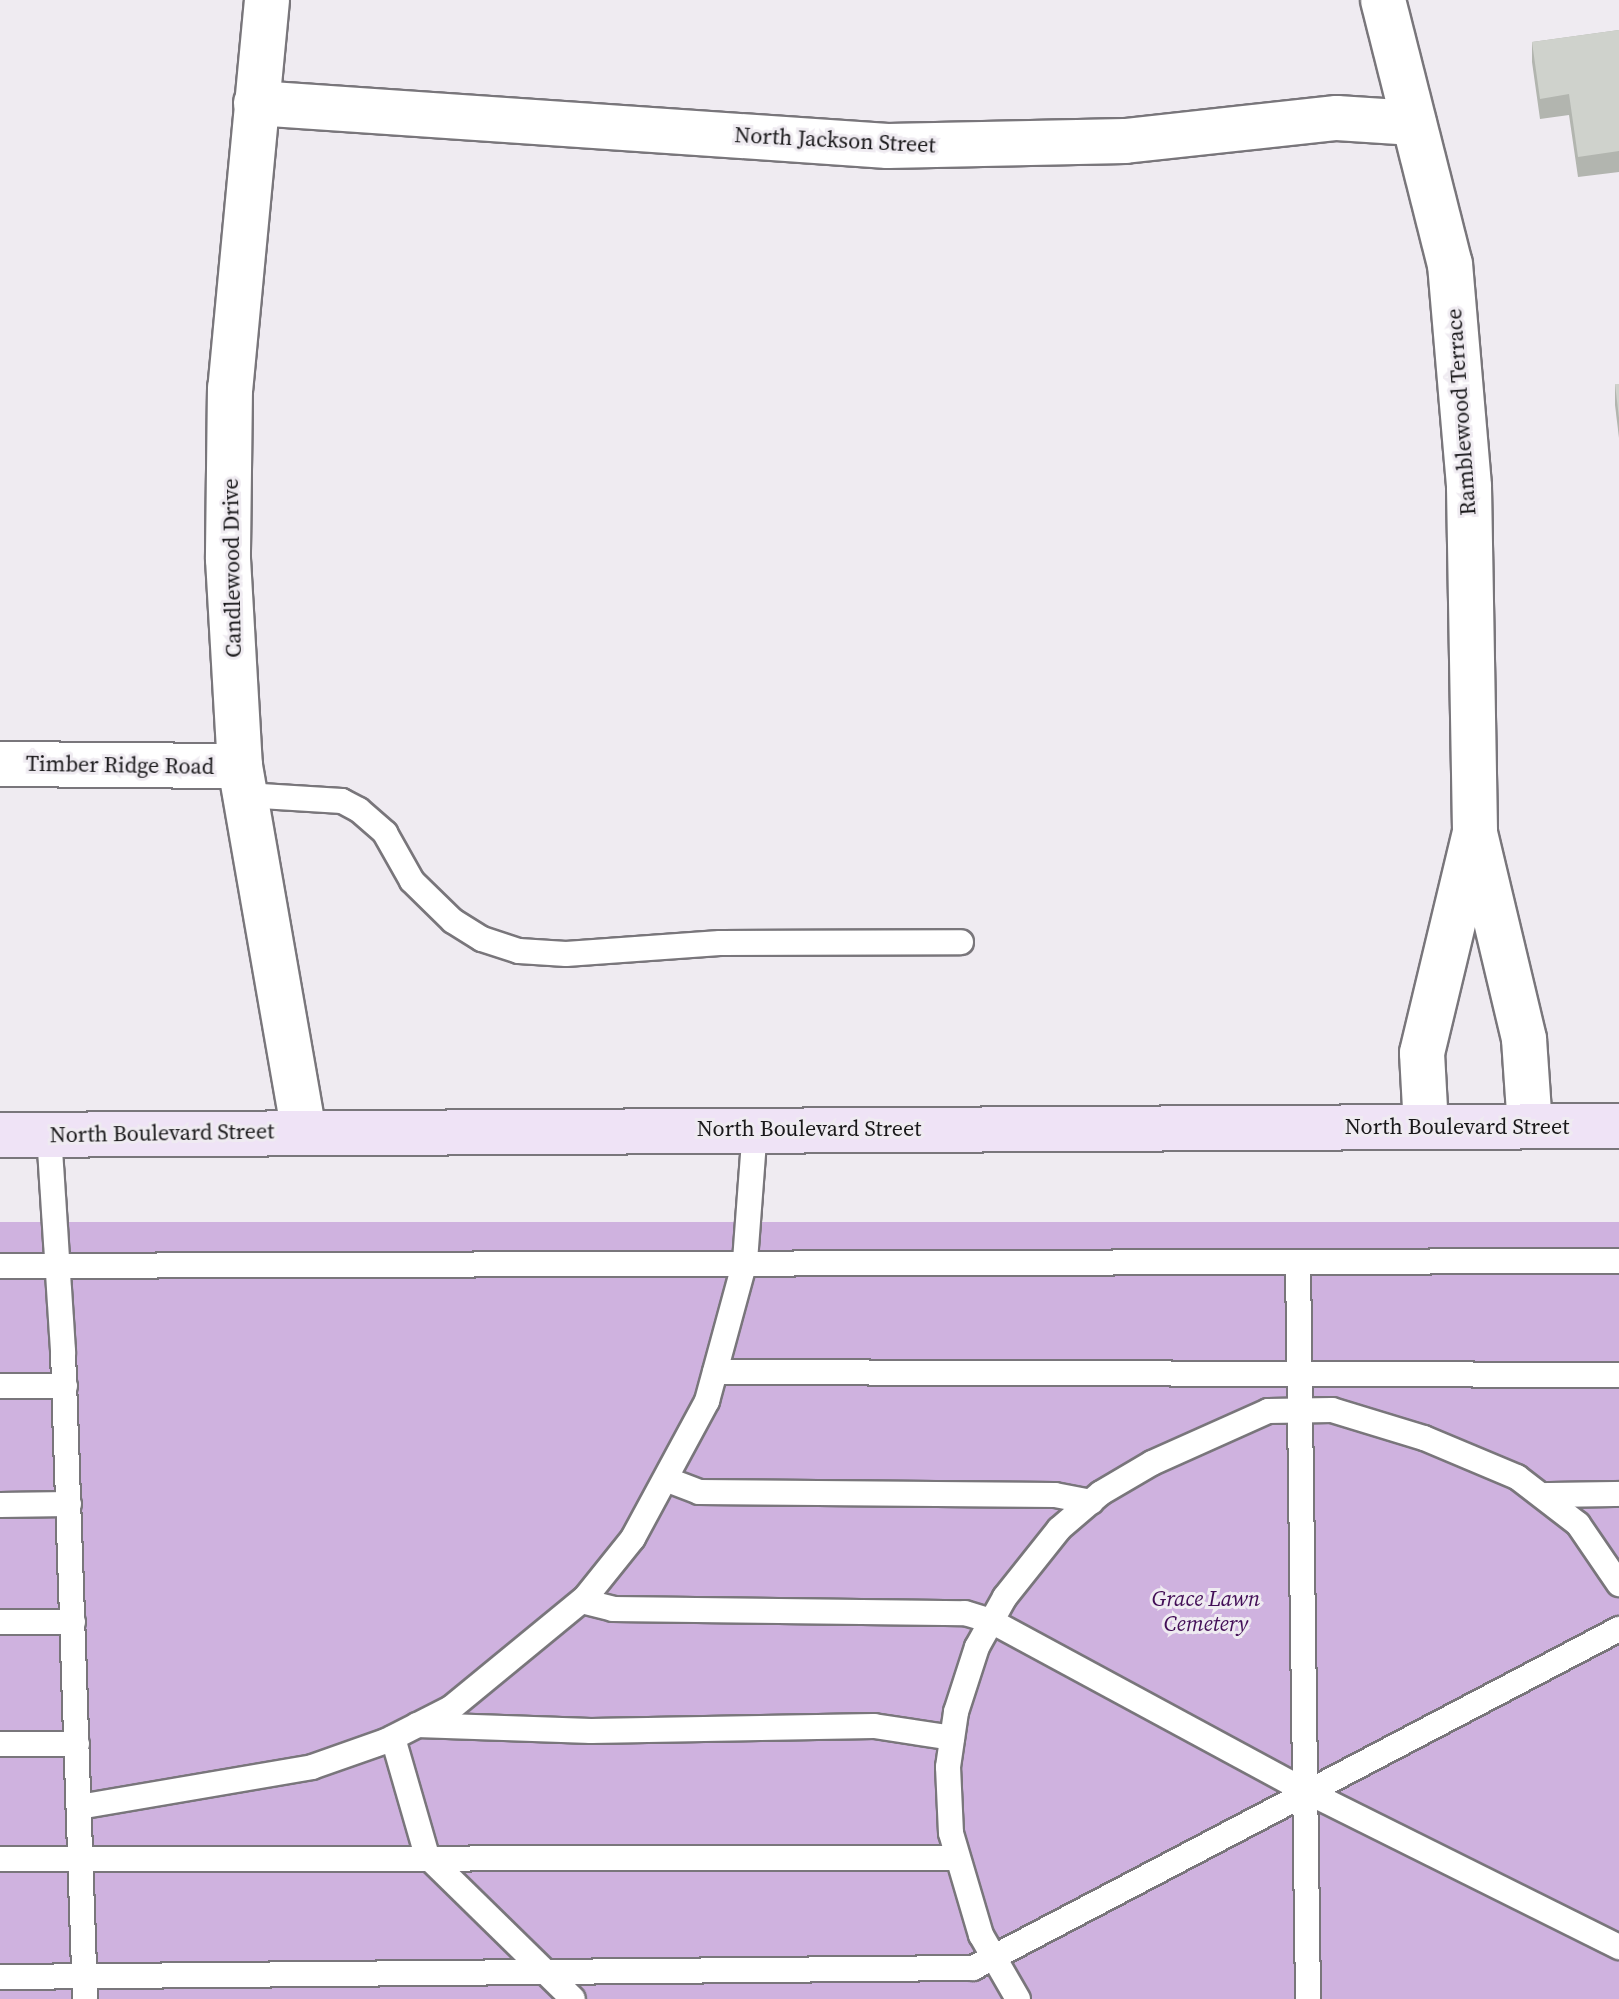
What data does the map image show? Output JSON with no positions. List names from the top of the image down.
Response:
{
  "streets": {
    "main road": ["North Boulevard Street"],
    "street": [
      "North Jackson Street",
      "Ramblewood Terrace",
      "Candlewood Drive",
      "Timber Ridge Road"
    ]
  },
  "crossings": [
    ["North Jackson Street", "Ramblewood Terrace"],
    ["North Jackson Street", "Candlewood Drive"],
    ["Ramblewood Terrace", "North Boulevard Street"],
    ["Candlewood Drive", "Timber Ridge Road"],
    ["Candlewood Drive", "North Boulevard Street"]
  ],
  "parks": ["Grace Lawn Cemetery"]
}
